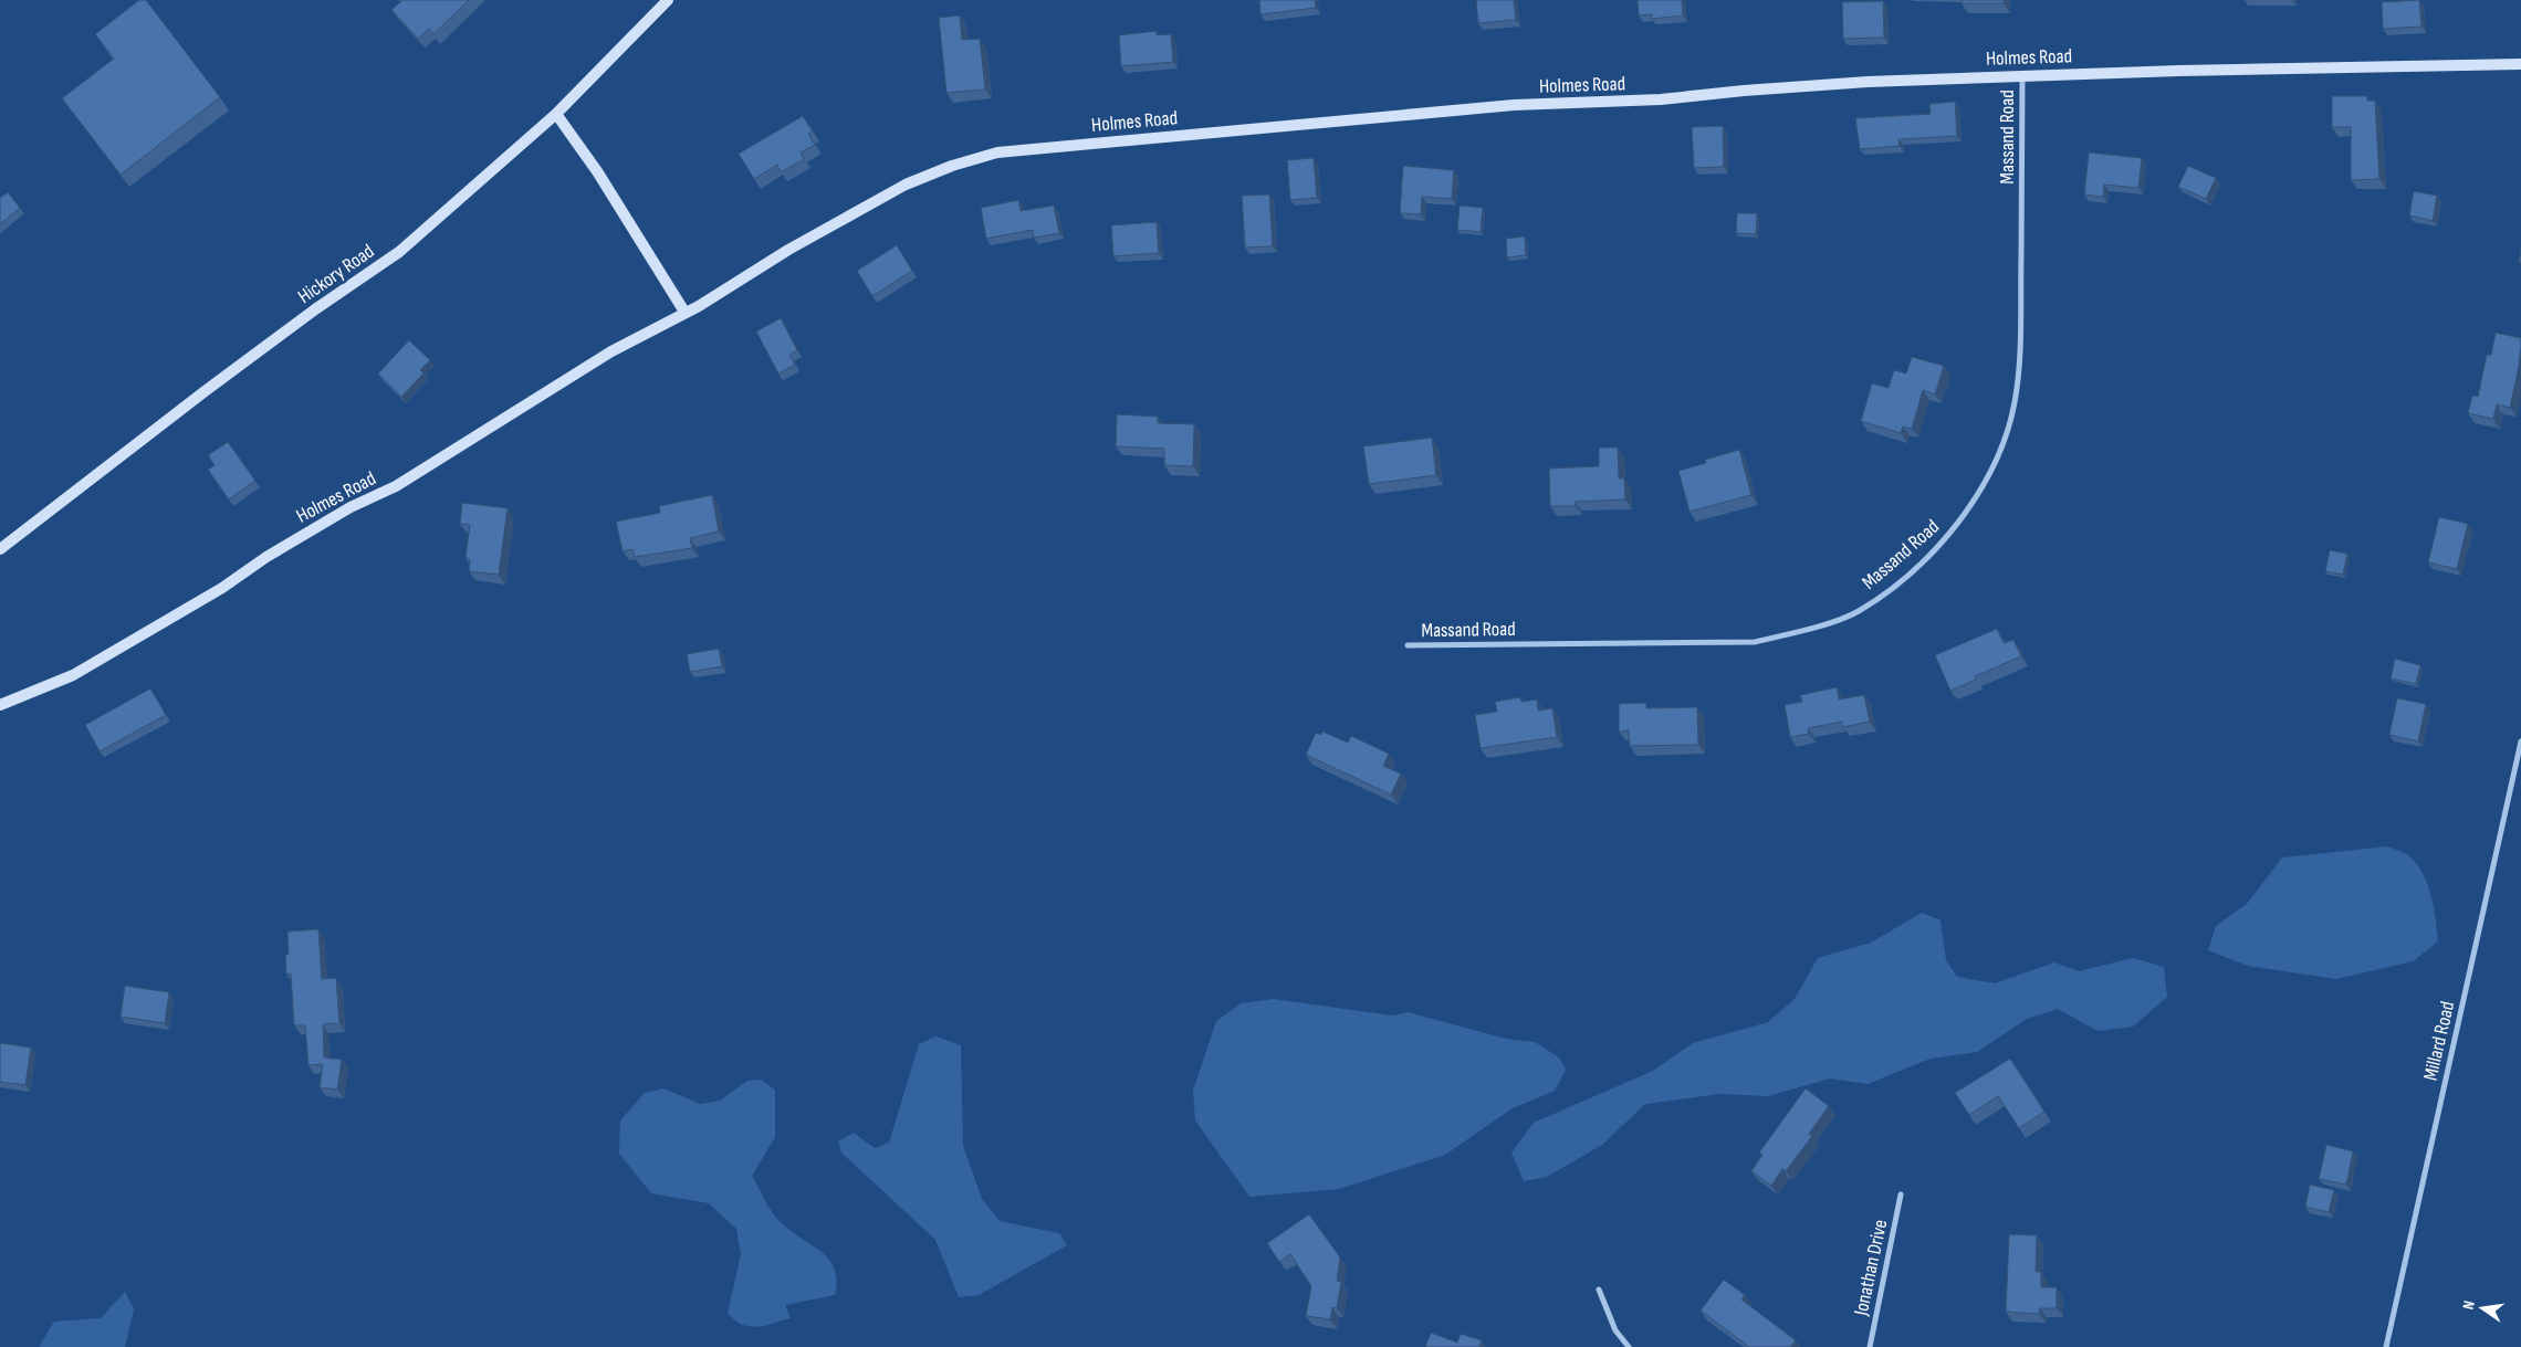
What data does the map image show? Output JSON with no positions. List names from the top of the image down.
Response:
{
  "streets": {
    "street": [
      "Holmes Road",
      "Massand Road",
      "Hickory Road",
      "Millard Road",
      "Jonathan Drive"
    ]
  },
  "crossings": [
    ["Holmes Road", "Massand Road"]
  ],
  "north": "left"
}
